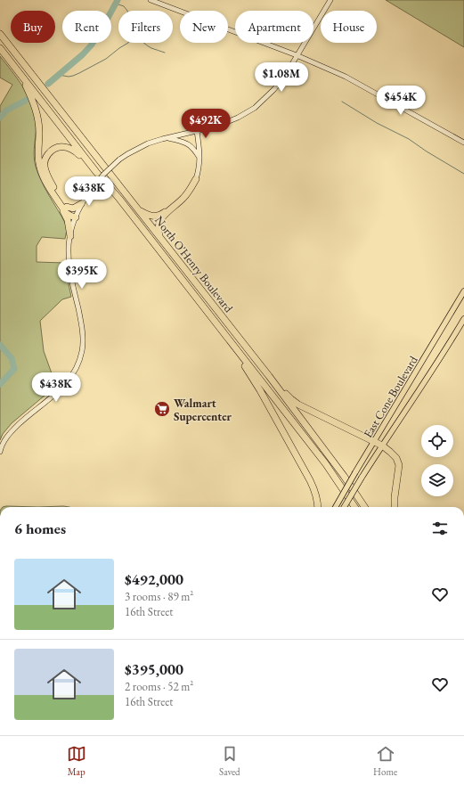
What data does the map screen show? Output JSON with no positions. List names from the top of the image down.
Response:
{
  "streets": {
    "highway": ["North O'Henry Boulevard"],
    "main road": ["East Cone Boulevard"]
  },
  "places": {
    "supermarket": ["Walmart Supercenter"]
  },
  "page": {
    "chip": [
      "Buy",
      "Rent",
      "Filters",
      "New",
      "Apartment",
      "House"
    ],
    "price": [
      "$1.08M",
      "$454K",
      "$492K",
      "$438K",
      "$395K",
      "$438K"
    ],
    "heading": "6 homes",
    "list": [
      {
        "name": "$492,000",
        "note": "3 rooms · 89 m² · 16th Street"
      },
      {
        "name": "$395,000",
        "note": "2 rooms · 52 m² · 16th Street"
      }
    ],
    "tabs": ["Map", "Saved", "Home"]
  }
}
